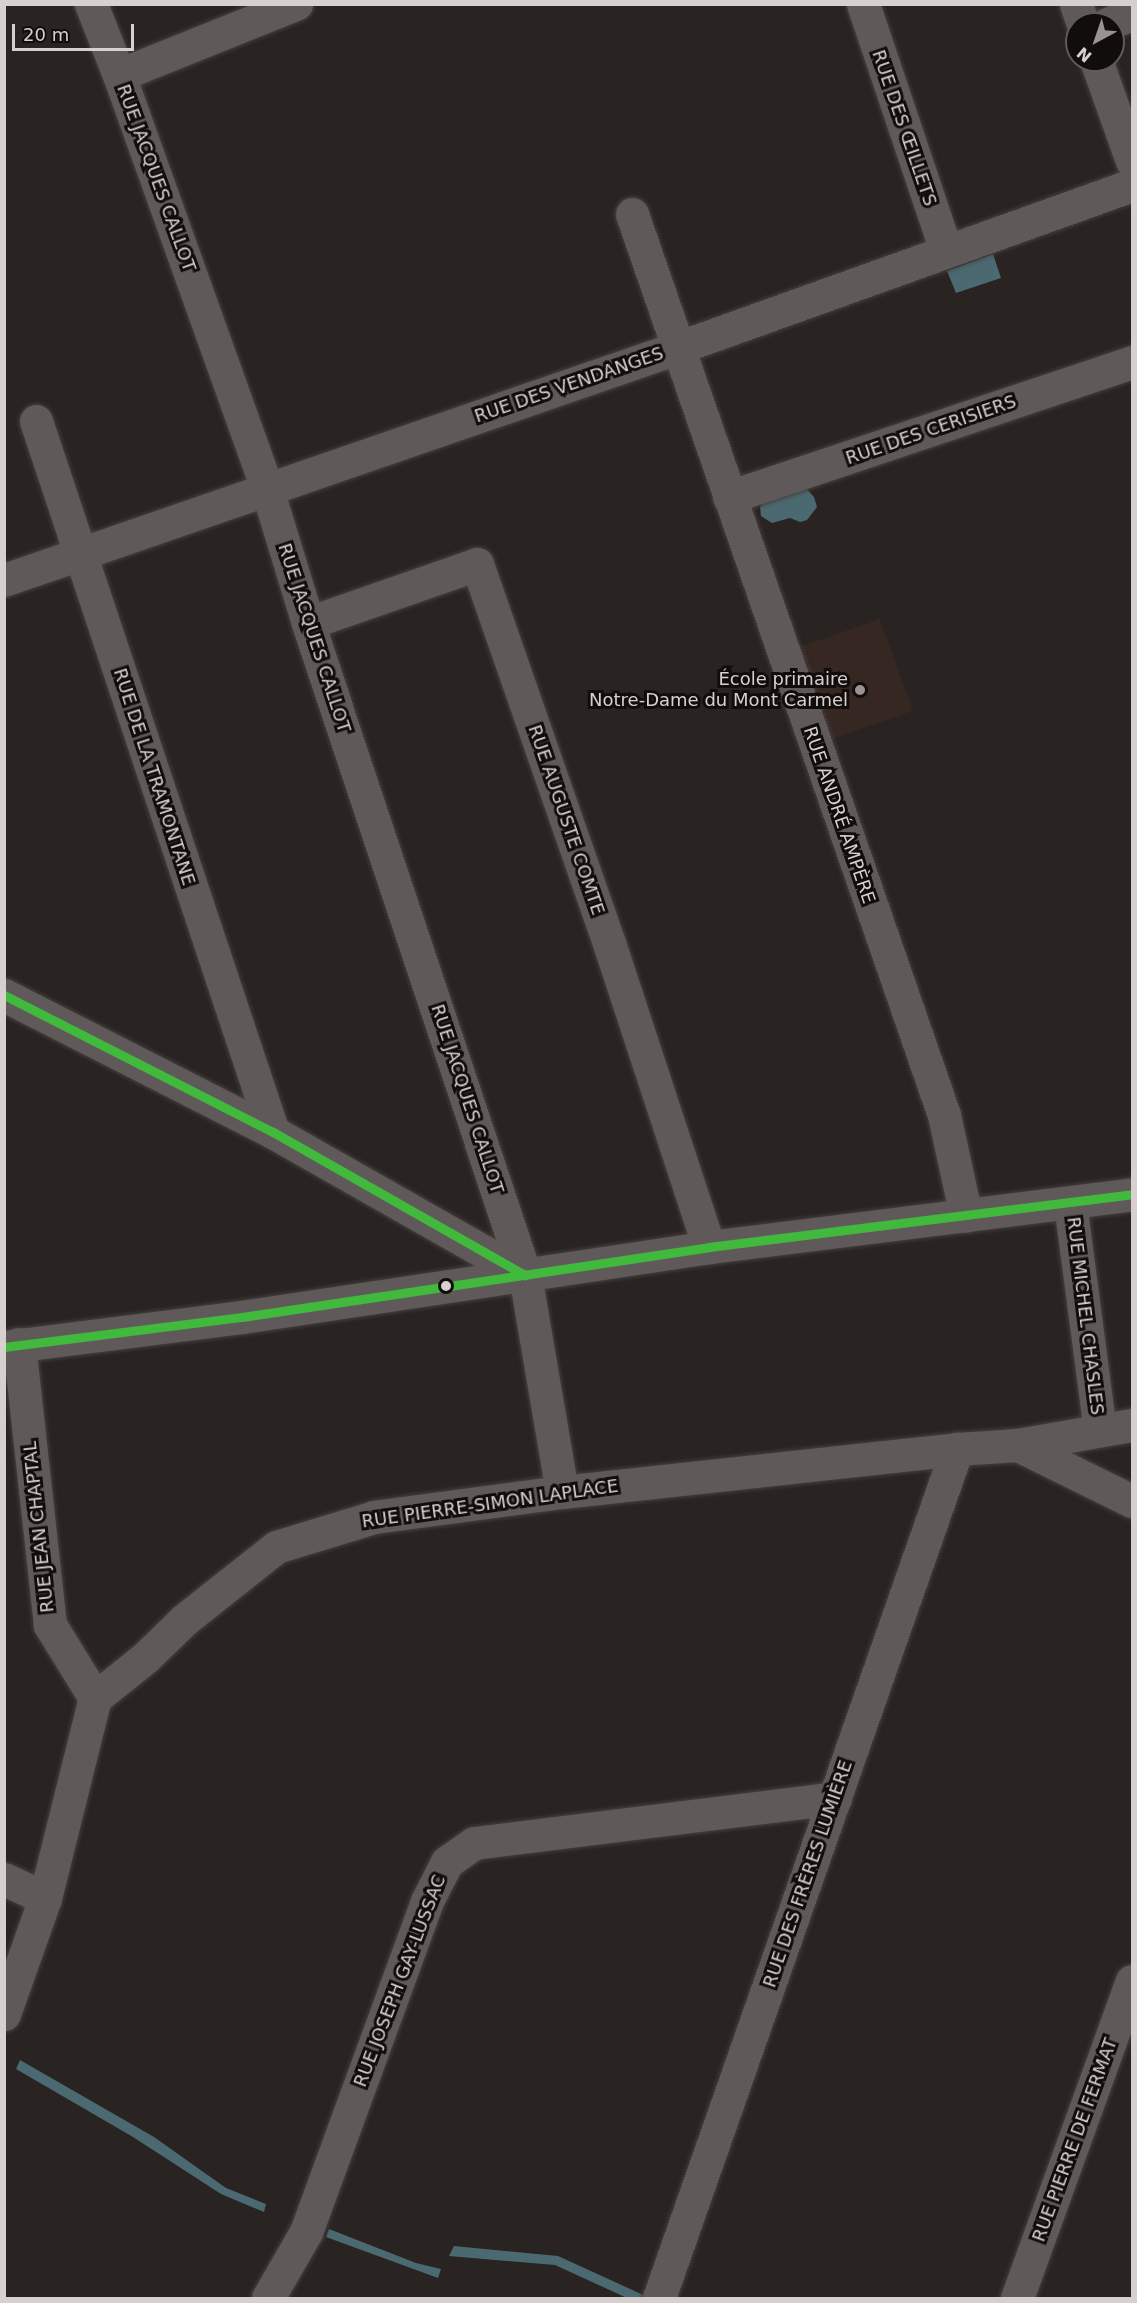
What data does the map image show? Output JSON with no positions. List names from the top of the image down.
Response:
{
  "streets": {
    "street": [
      "RUE DES ŒILLETS",
      "RUE JACQUES CALLOT",
      "RUE DES VENDANGES",
      "RUE DES CERISIERS",
      "RUE DE LA TRAMONTANE",
      "RUE ANDRÉ AMPÈRE",
      "RUE AUGUSTE COMTE",
      "RUE MICHEL CHASLES",
      "RUE PIERRE-SIMON LAPLACE",
      "RUE JEAN CHAPTAL",
      "RUE DES FRÈRES LUMIÈRE",
      "RUE JOSEPH GAY-LUSSAC",
      "RUE PIERRE DE FERMAT"
    ]
  },
  "crossings": [
    ["RUE DES ŒILLETS", "RUE DES VENDANGES"],
    ["RUE JACQUES CALLOT", "RUE DES VENDANGES"],
    ["RUE JACQUES CALLOT", "RUE AUGUSTE COMTE"],
    ["RUE JACQUES CALLOT", "RUE PIERRE-SIMON LAPLACE"],
    ["RUE DES VENDANGES", "RUE DE LA TRAMONTANE"],
    ["RUE DES VENDANGES", "RUE ANDRÉ AMPÈRE"],
    ["RUE DES CERISIERS", "RUE ANDRÉ AMPÈRE"],
    ["RUE MICHEL CHASLES", "RUE PIERRE-SIMON LAPLACE"],
    ["RUE PIERRE-SIMON LAPLACE", "RUE JEAN CHAPTAL"],
    ["RUE PIERRE-SIMON LAPLACE", "RUE DES FRÈRES LUMIÈRE"],
    ["RUE DES FRÈRES LUMIÈRE", "RUE JOSEPH GAY-LUSSAC"]
  ],
  "places": ["École primaire Notre-Dame du Mont Carmel"],
  "scale_bar": "20 m",
  "north": "bottom left"
}
